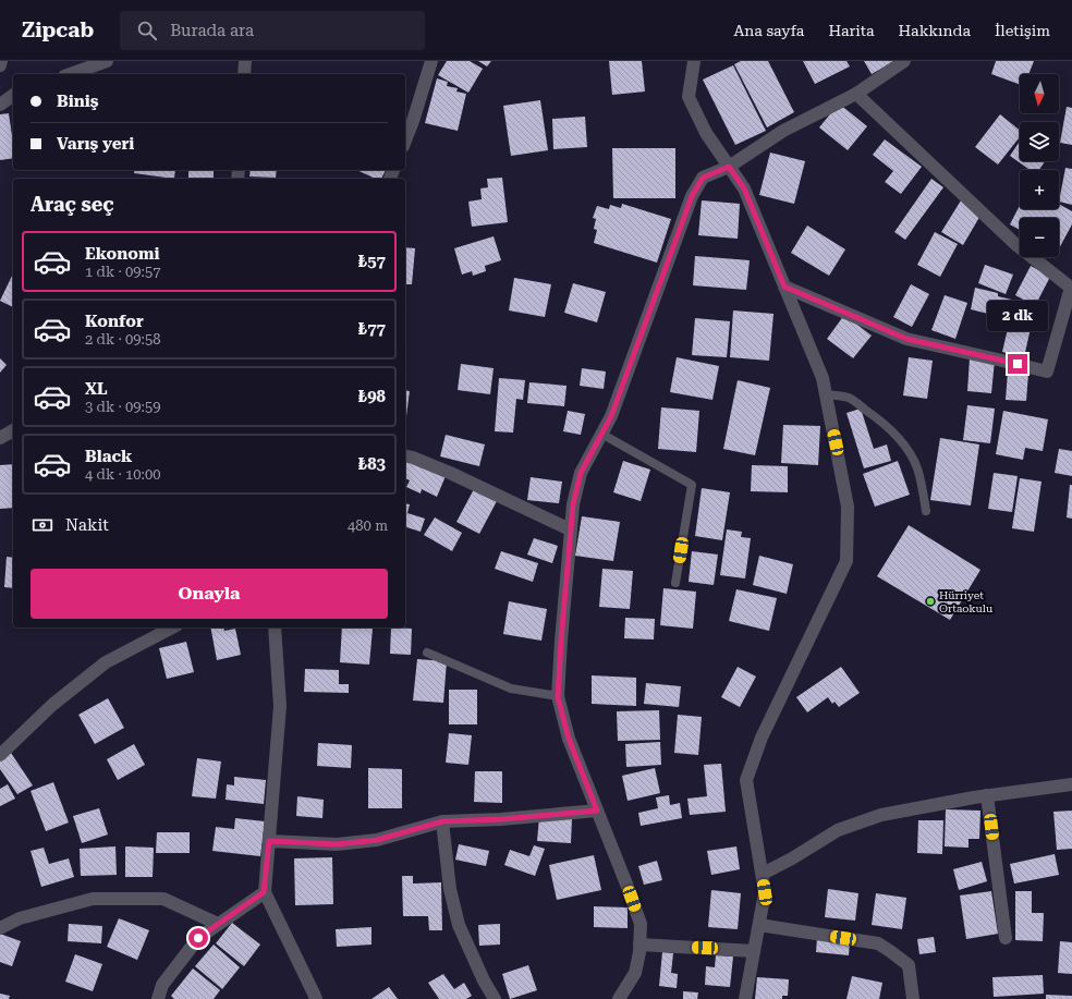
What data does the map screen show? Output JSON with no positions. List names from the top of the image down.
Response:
{
  "places": ["Hürriyet Ortaokulu"],
  "north": "bottom",
  "page": {
    "header": "Zipcab",
    "search": "Burada ara",
    "nav": [
      "Ana sayfa",
      "Harita",
      "Hakkında",
      "İletişim"
    ],
    "map_buttons": ["+", "−"],
    "banner": ["Biniş", "Varış yeri"],
    "heading": "Araç seç",
    "list": [
      {
        "name": "Ekonomi",
        "note": "1 dk · 09:57",
        "value": "₺57"
      },
      {
        "name": "Konfor",
        "note": "2 dk · 09:58",
        "value": "₺77"
      },
      {
        "name": "XL",
        "note": "3 dk · 09:59",
        "value": "₺98"
      },
      {
        "name": "Black",
        "note": "4 dk · 10:00",
        "value": "₺83"
      }
    ],
    "bubble": "2 dk",
    "pay": ["Nakit", "480 m"],
    "buttons": "Onayla"
  }
}
